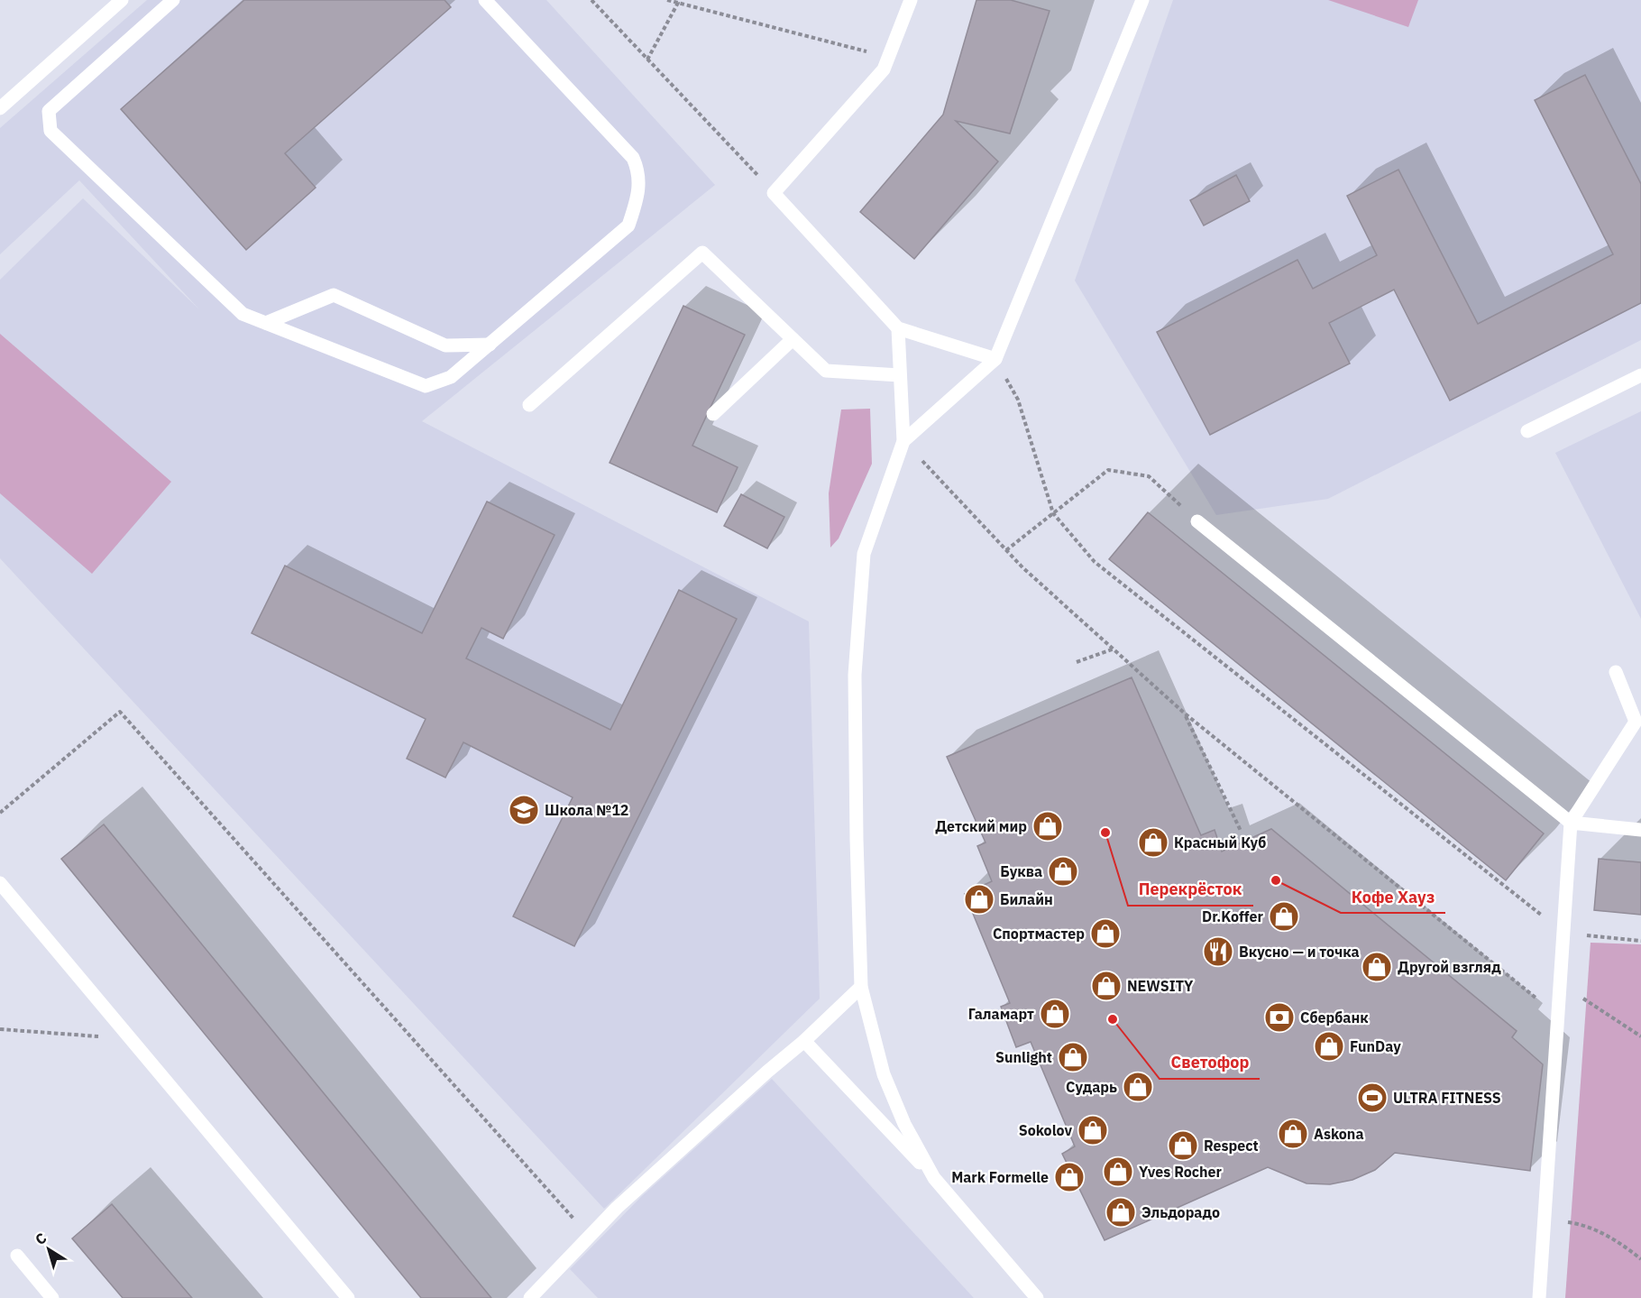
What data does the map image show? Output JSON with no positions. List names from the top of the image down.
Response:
{
  "places": {
    "school or university": ["Школа №12"],
    "shop": [
      "Детский мир",
      "Красный Куб",
      "Буква",
      "Билайн",
      "Dr.Koffer",
      "Спортмастер",
      "Другой взгляд",
      "NEWSITY",
      "Галамарт",
      "FunDay",
      "Sunlight",
      "Сударь",
      "Sokolov",
      "Askona",
      "Respect",
      "Yves Rocher",
      "Mark Formelle",
      "Эльдорадо"
    ],
    "other": ["Перекрёсток", "Кофе Хауз", "Светофор"],
    "restaurant": ["Вкусно — и точка"],
    "bank": ["Сбербанк"],
    "sports": ["ULTRA FITNESS"]
  },
  "north": "top left"
}
